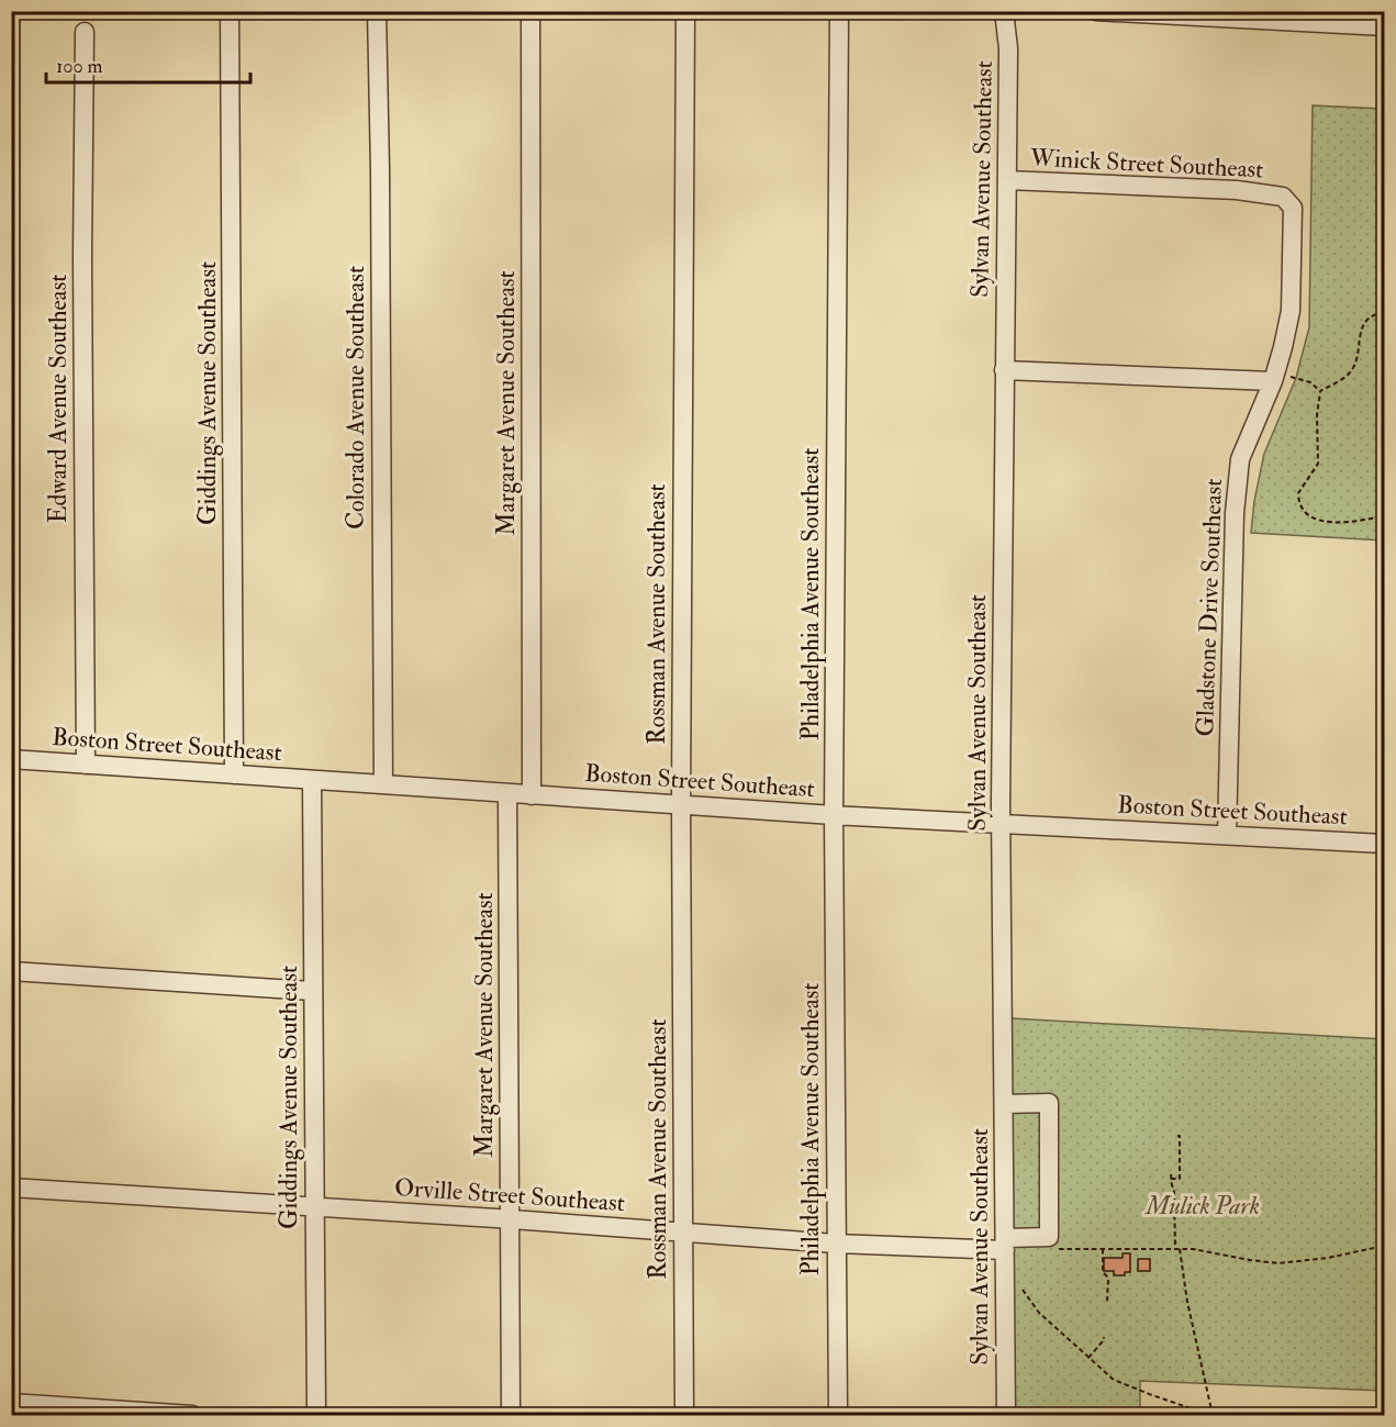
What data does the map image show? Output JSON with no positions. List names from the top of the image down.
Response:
{
  "streets": {
    "street": [
      "Winick Street Southeast",
      "Sylvan Avenue Southeast",
      "Giddings Avenue Southeast",
      "Colorado Avenue Southeast",
      "Edward Avenue Southeast",
      "Margaret Avenue Southeast",
      "Philadelphia Avenue Southeast",
      "Gladstone Drive Southeast",
      "Rossman Avenue Southeast",
      "Boston Street Southeast",
      "Orville Street Southeast"
    ]
  },
  "crossings": [
    ["Winick Street Southeast", "Sylvan Avenue Southeast"],
    ["Winick Street Southeast", "Gladstone Drive Southeast"],
    ["Sylvan Avenue Southeast", "Boston Street Southeast"],
    ["Sylvan Avenue Southeast", "Orville Street Southeast"],
    ["Giddings Avenue Southeast", "Boston Street Southeast"],
    ["Giddings Avenue Southeast", "Orville Street Southeast"],
    ["Colorado Avenue Southeast", "Boston Street Southeast"],
    ["Edward Avenue Southeast", "Boston Street Southeast"],
    ["Margaret Avenue Southeast", "Boston Street Southeast"],
    ["Margaret Avenue Southeast", "Orville Street Southeast"],
    ["Philadelphia Avenue Southeast", "Boston Street Southeast"],
    ["Philadelphia Avenue Southeast", "Orville Street Southeast"],
    ["Gladstone Drive Southeast", "Boston Street Southeast"],
    ["Rossman Avenue Southeast", "Boston Street Southeast"],
    ["Rossman Avenue Southeast", "Orville Street Southeast"]
  ],
  "parks": ["Mulick Park"],
  "scale_bar": "100 m"
}
